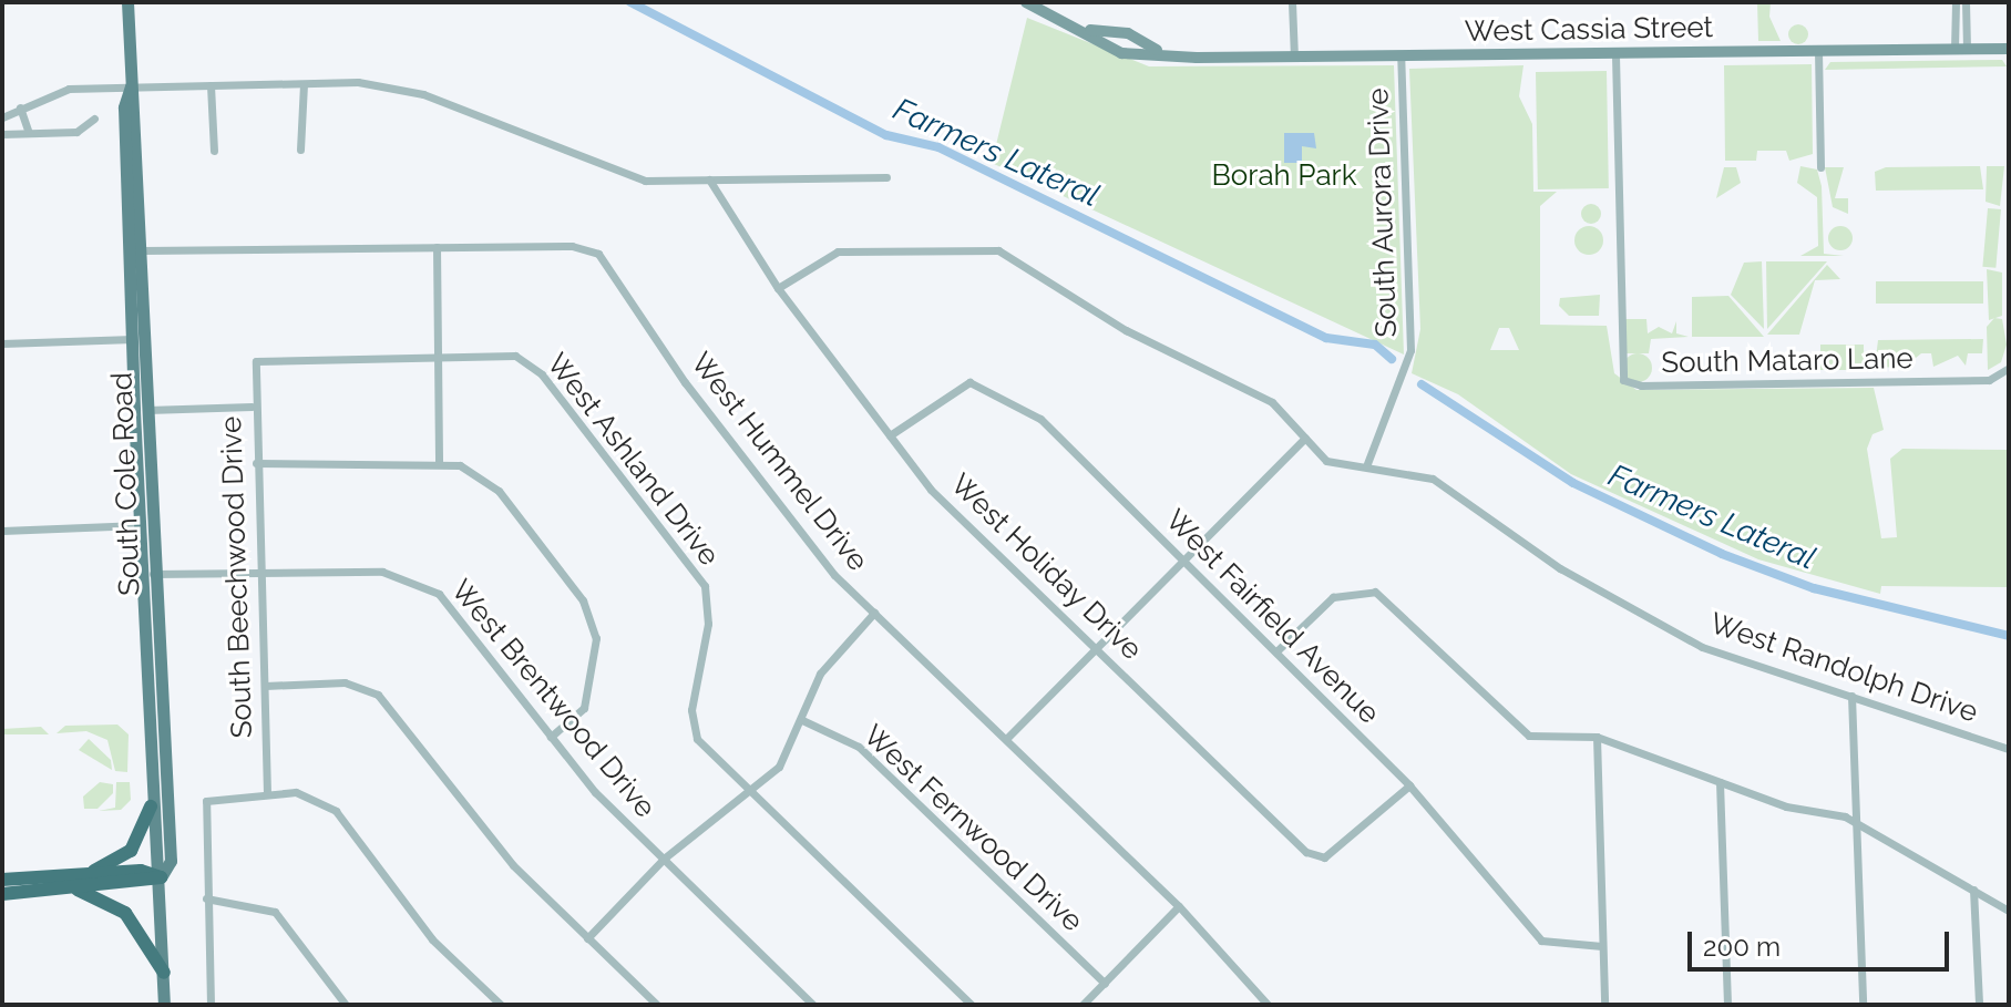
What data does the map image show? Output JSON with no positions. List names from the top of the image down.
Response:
{
  "streets": {
    "main road": ["South Cole Road"],
    "street": [
      "West Cassia Street",
      "South Aurora Drive",
      "South Mataro Lane",
      "West Ashland Drive",
      "West Hummel Drive",
      "West Holiday Drive",
      "South Beechwood Drive",
      "West Fairfield Avenue",
      "West Randolph Drive",
      "West Brentwood Drive",
      "West Fernwood Drive"
    ]
  },
  "crossings": [
    ["West Cassia Street", "South Aurora Drive"],
    ["West Cassia Street", "South Mataro Lane"],
    ["South Aurora Drive", "West Randolph Drive"],
    ["West Ashland Drive", "South Beechwood Drive"],
    ["West Hummel Drive", "South Cole Road"],
    ["South Cole Road", "West Brentwood Drive"],
    ["West Holiday Drive", "West Fairfield Avenue"],
    ["West Holiday Drive", "West Randolph Drive"],
    ["South Beechwood Drive", "West Brentwood Drive"]
  ],
  "water": ["Farmers Lateral"],
  "parks": ["Borah Park"],
  "scale_bar": "200 m"
}
